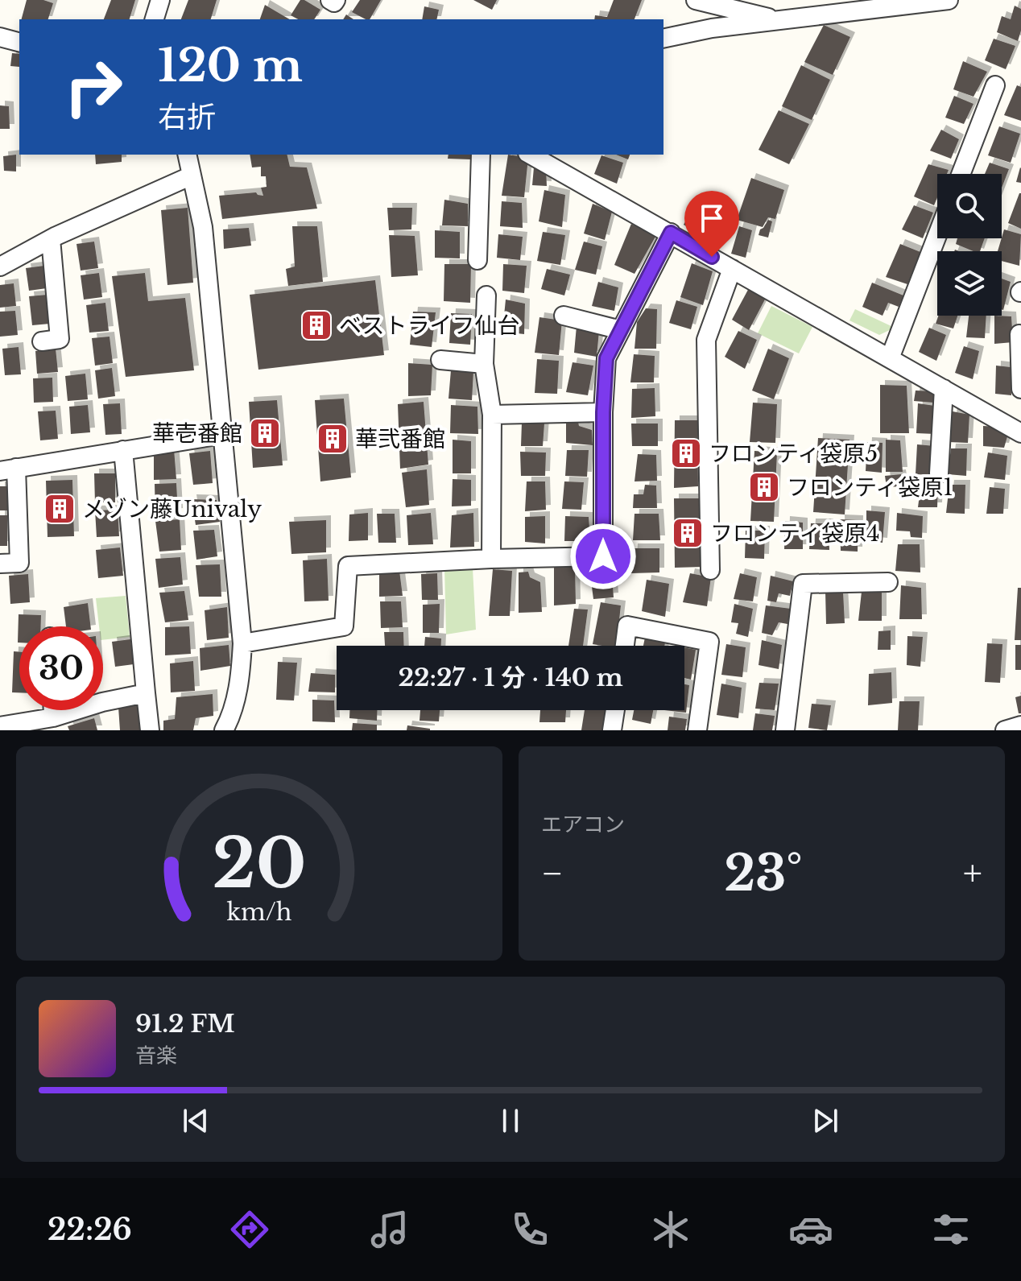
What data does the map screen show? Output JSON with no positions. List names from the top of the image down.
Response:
{
  "places": {
    "building": [
      "ベストライフ仙台",
      "華壱番館",
      "華弐番館",
      "フロンティ袋原5",
      "フロンティ袋原1",
      "メゾン藤Univaly",
      "フロンティ袋原4"
    ]
  },
  "page": {
    "turn": ["120 m", "右折"],
    "limit": "30",
    "trip": "22:27 · 1 分 · 140 m",
    "tile": "エアコン",
    "heat": ["−", "23°", "+"],
    "song": ["91.2 FM", "音楽"],
    "tabs": "22:26",
    "gauge": ["20", "km/h"]
  }
}
